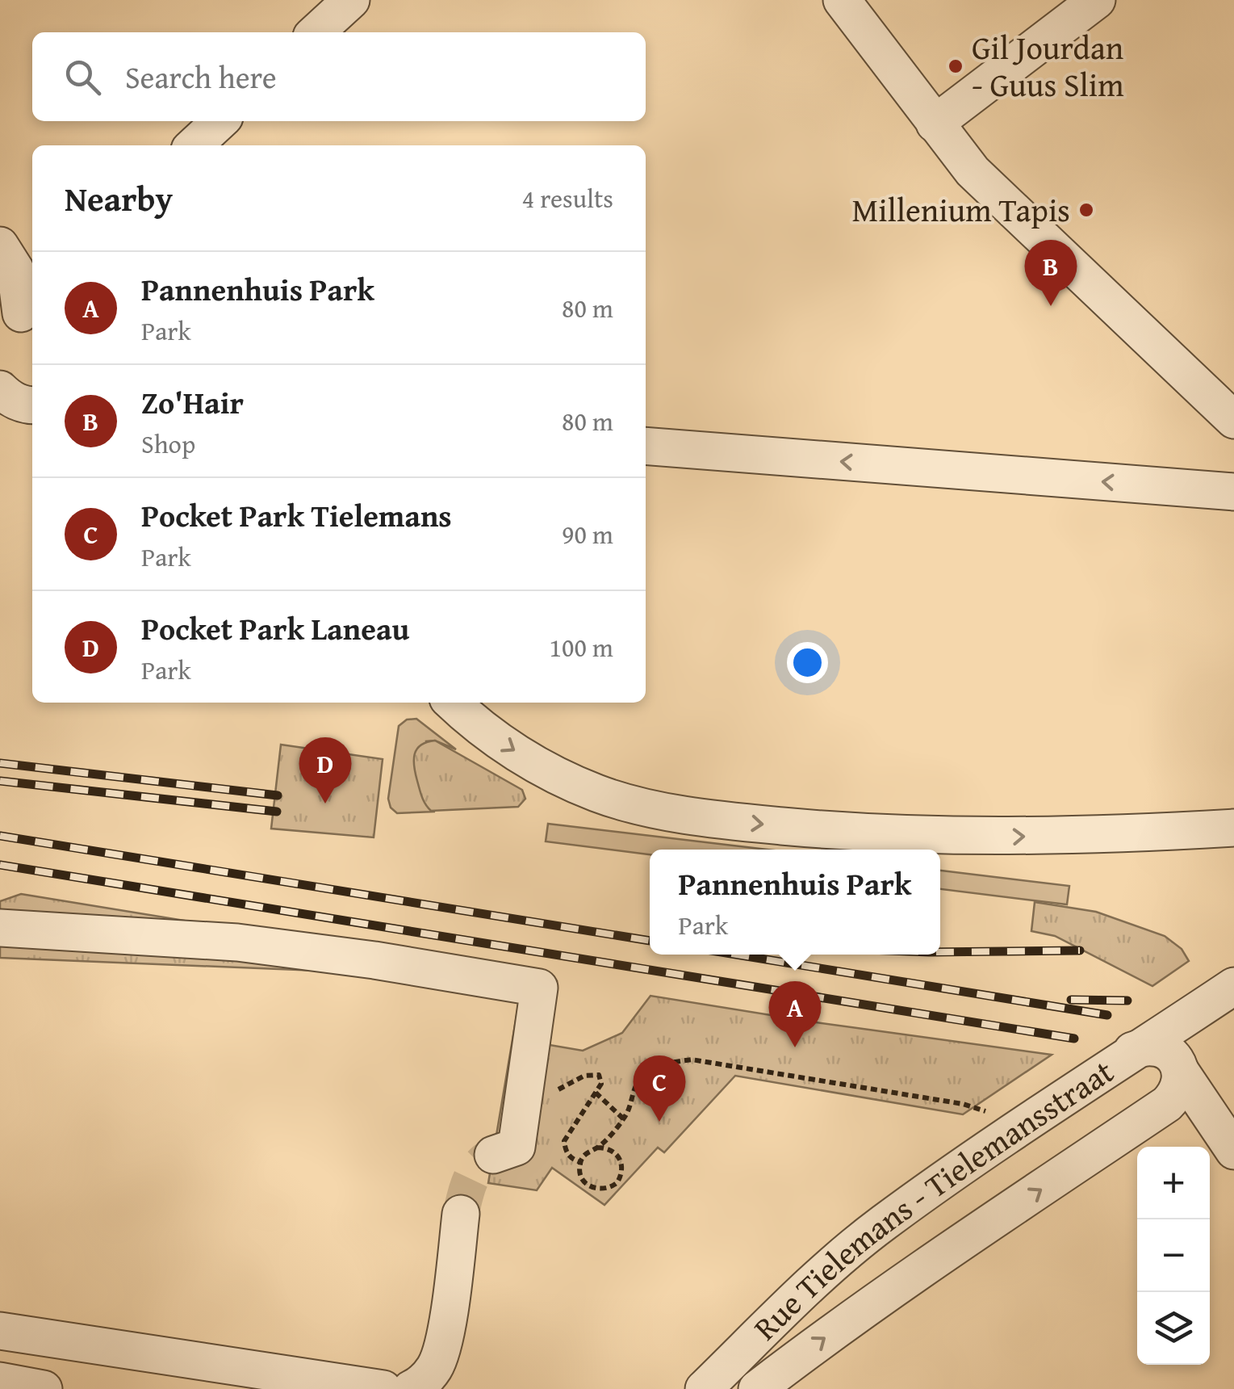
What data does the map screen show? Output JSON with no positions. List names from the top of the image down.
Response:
{
  "streets": {
    "street": ["Rue Tielemans - Tielemansstraat"]
  },
  "places": ["Gil Jourdan - Guus Slim", "Millenium Tapis"],
  "page": {
    "search": "Search here",
    "heading": ["Nearby", "4 results"],
    "pins": [
      "B",
      "D",
      "A",
      "C"
    ],
    "list": [
      {
        "mark": "A",
        "name": "Pannenhuis Park",
        "note": "Park",
        "value": "80 m"
      },
      {
        "mark": "B",
        "name": "Zo'Hair",
        "note": "Shop",
        "value": "80 m"
      },
      {
        "mark": "C",
        "name": "Pocket Park Tielemans",
        "note": "Park",
        "value": "90 m"
      },
      {
        "mark": "D",
        "name": "Pocket Park Laneau",
        "note": "Park",
        "value": "100 m"
      }
    ],
    "popup": ["Pannenhuis Park", "Park"],
    "map_buttons": ["+", "−"]
  }
}
